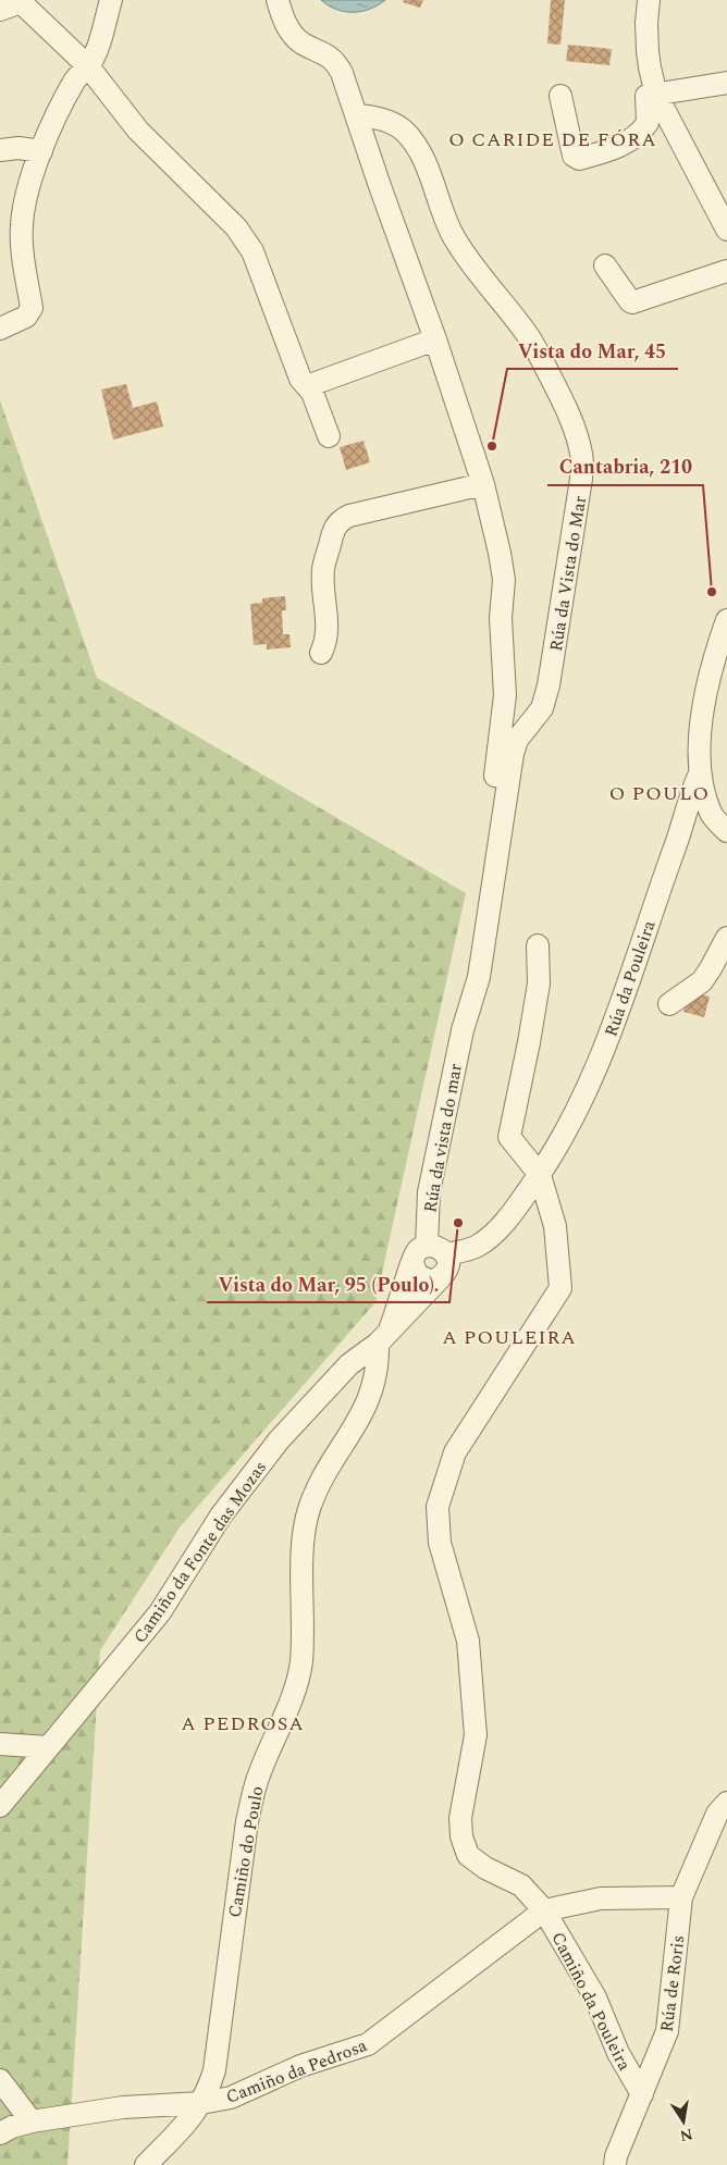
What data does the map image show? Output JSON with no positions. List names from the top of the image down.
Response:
{
  "streets": {
    "street": [
      "Rúa da Vista do Mar",
      "Rúa da Pouleira",
      "Rúa da vista do mar",
      "Camiño da Fonte das Mozas",
      "Camiño do Poulo",
      "Rúa de Roris",
      "Camiño da Pouleira",
      "Camiño da Pedrosa"
    ]
  },
  "crossings": [
    ["Rúa da Vista do Mar", "Rúa da vista do mar"],
    ["Rúa da Pouleira", "Rúa da vista do mar"],
    ["Rúa da Pouleira", "Camiño da Fonte das Mozas"],
    ["Rúa da Pouleira", "Camiño da Pouleira"],
    ["Rúa da vista do mar", "Camiño da Fonte das Mozas"],
    ["Camiño da Fonte das Mozas", "Camiño do Poulo"],
    ["Camiño do Poulo", "Camiño da Pedrosa"],
    ["Rúa de Roris", "Camiño da Pouleira"],
    ["Rúa de Roris", "Camiño da Pedrosa"],
    ["Camiño da Pouleira", "Camiño da Pedrosa"]
  ],
  "districts": [
    "O CARIDE DE FÓRA",
    "O POULO",
    "A POULEIRA",
    "A PEDROSA"
  ],
  "places": ["Vista do Mar, 45", "Cantabria, 210", "Vista do Mar, 95 (Poulo)."],
  "north": "bottom"
}
